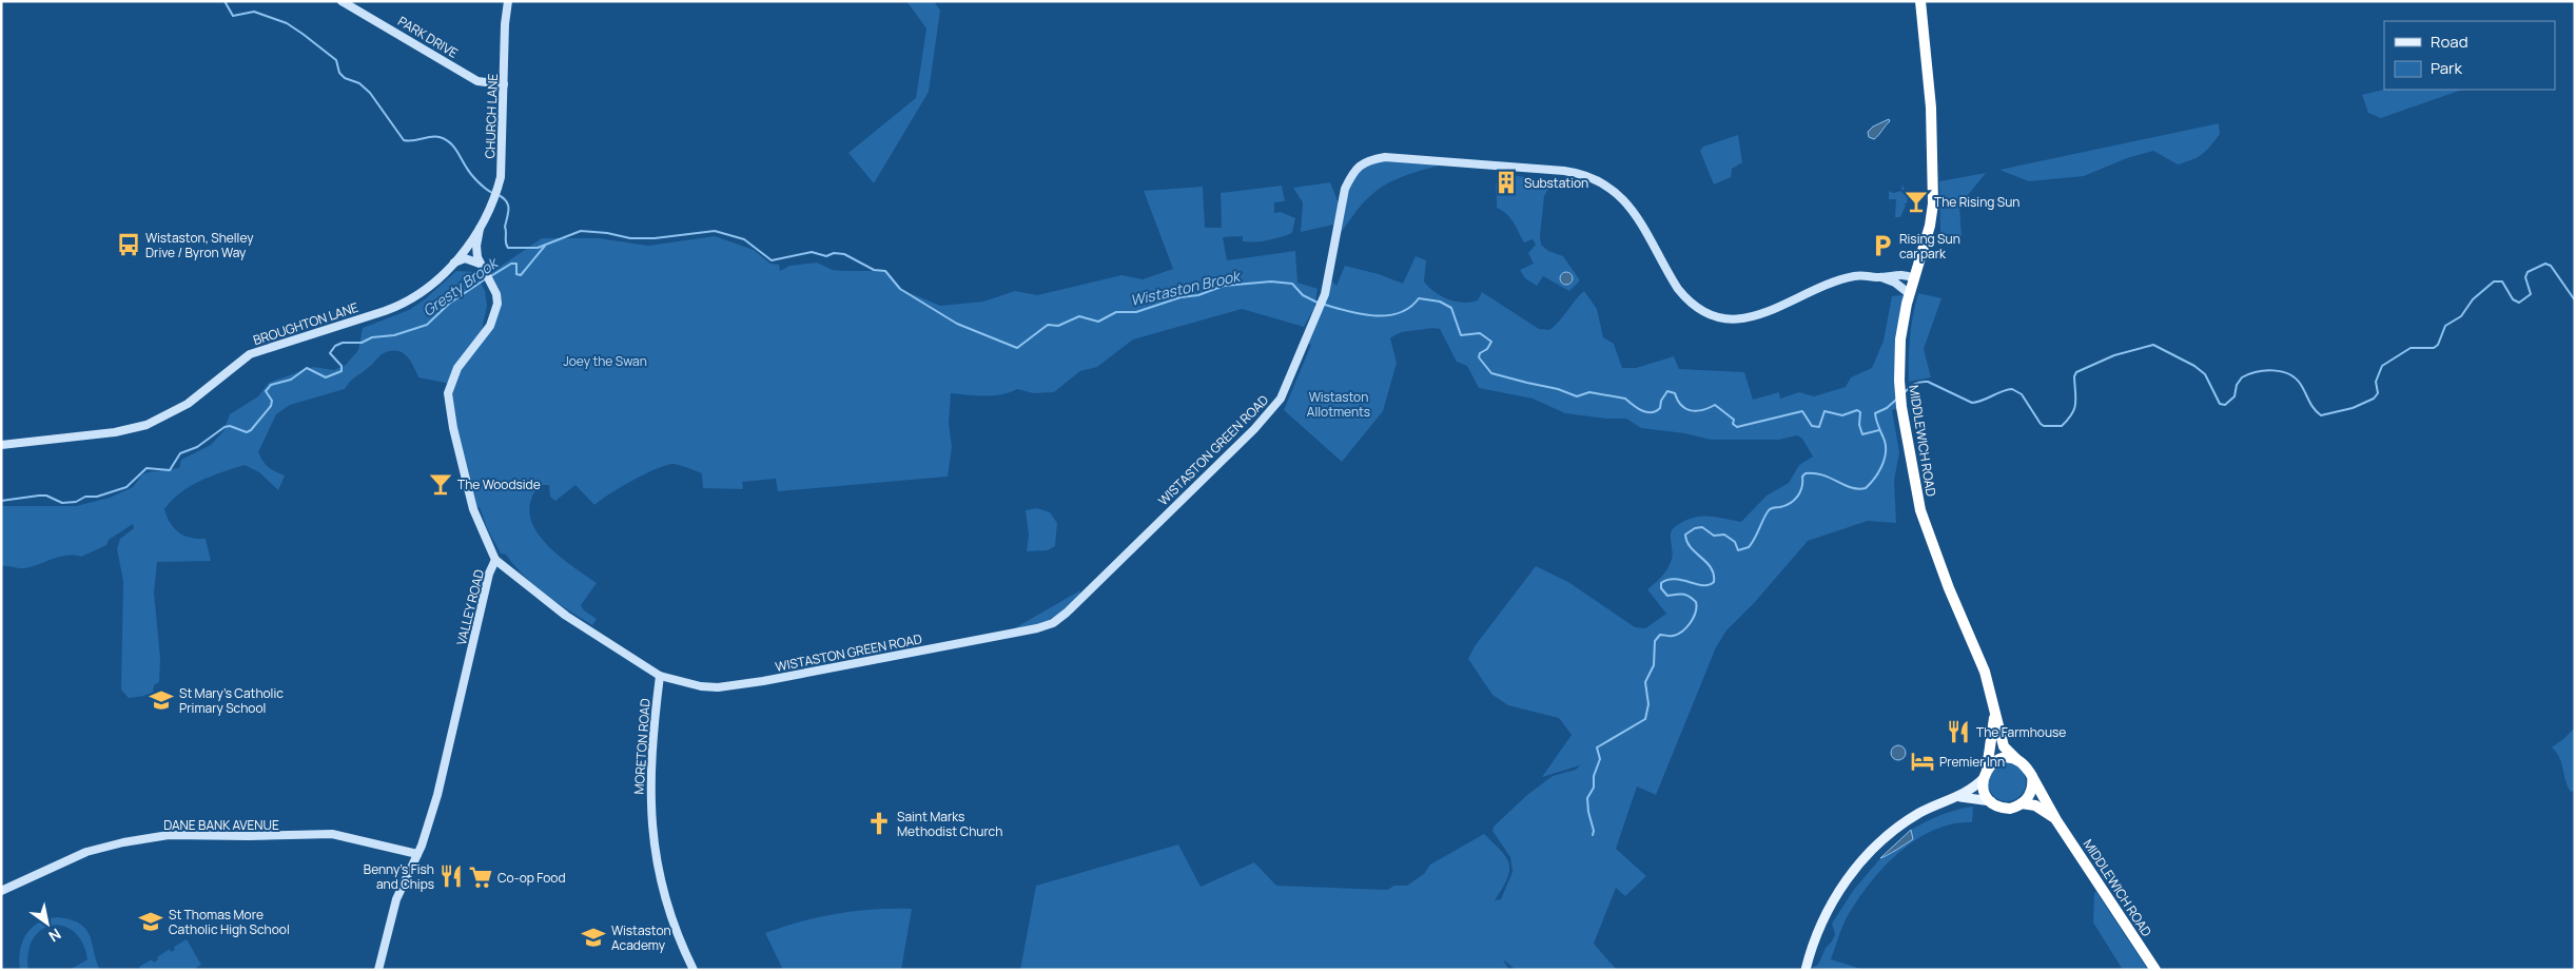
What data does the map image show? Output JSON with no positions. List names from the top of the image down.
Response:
{
  "streets": {
    "highway": ["MIDDLEWICH ROAD"],
    "street": [
      "PARK DRIVE",
      "CHURCH LANE",
      "BROUGHTON LANE",
      "WISTASTON GREEN ROAD",
      "VALLEY ROAD",
      "MORETON ROAD",
      "DANE BANK AVENUE"
    ]
  },
  "crossings": [
    ["PARK DRIVE", "CHURCH LANE"],
    ["CHURCH LANE", "BROUGHTON LANE"],
    ["CHURCH LANE", "VALLEY ROAD"],
    ["BROUGHTON LANE", "VALLEY ROAD"],
    ["MIDDLEWICH ROAD", "WISTASTON GREEN ROAD"],
    ["WISTASTON GREEN ROAD", "VALLEY ROAD"],
    ["WISTASTON GREEN ROAD", "MORETON ROAD"],
    ["VALLEY ROAD", "DANE BANK AVENUE"]
  ],
  "water": ["Gresty Brook", "Wistaston Brook"],
  "parks": ["Joey the Swan", "Wistaston Allotments"],
  "places": {
    "building": ["Substation"],
    "bar": ["The Rising Sun", "The Woodside"],
    "bus stop": ["Wistaston, Shelley Drive / Byron Way"],
    "parking": ["Rising Sun car park"],
    "school or university": ["St Mary's Catholic Primary School", "St Thomas More Catholic High School", "Wistaston Academy"],
    "restaurant": ["The Farmhouse", "Benny's Fish and Chips"],
    "hotel": ["Premier Inn"],
    "church": ["Saint Marks Methodist Church"],
    "supermarket": ["Co-op Food"]
  },
  "legend": ["Road", "Park"],
  "north": "bottom right"
}
